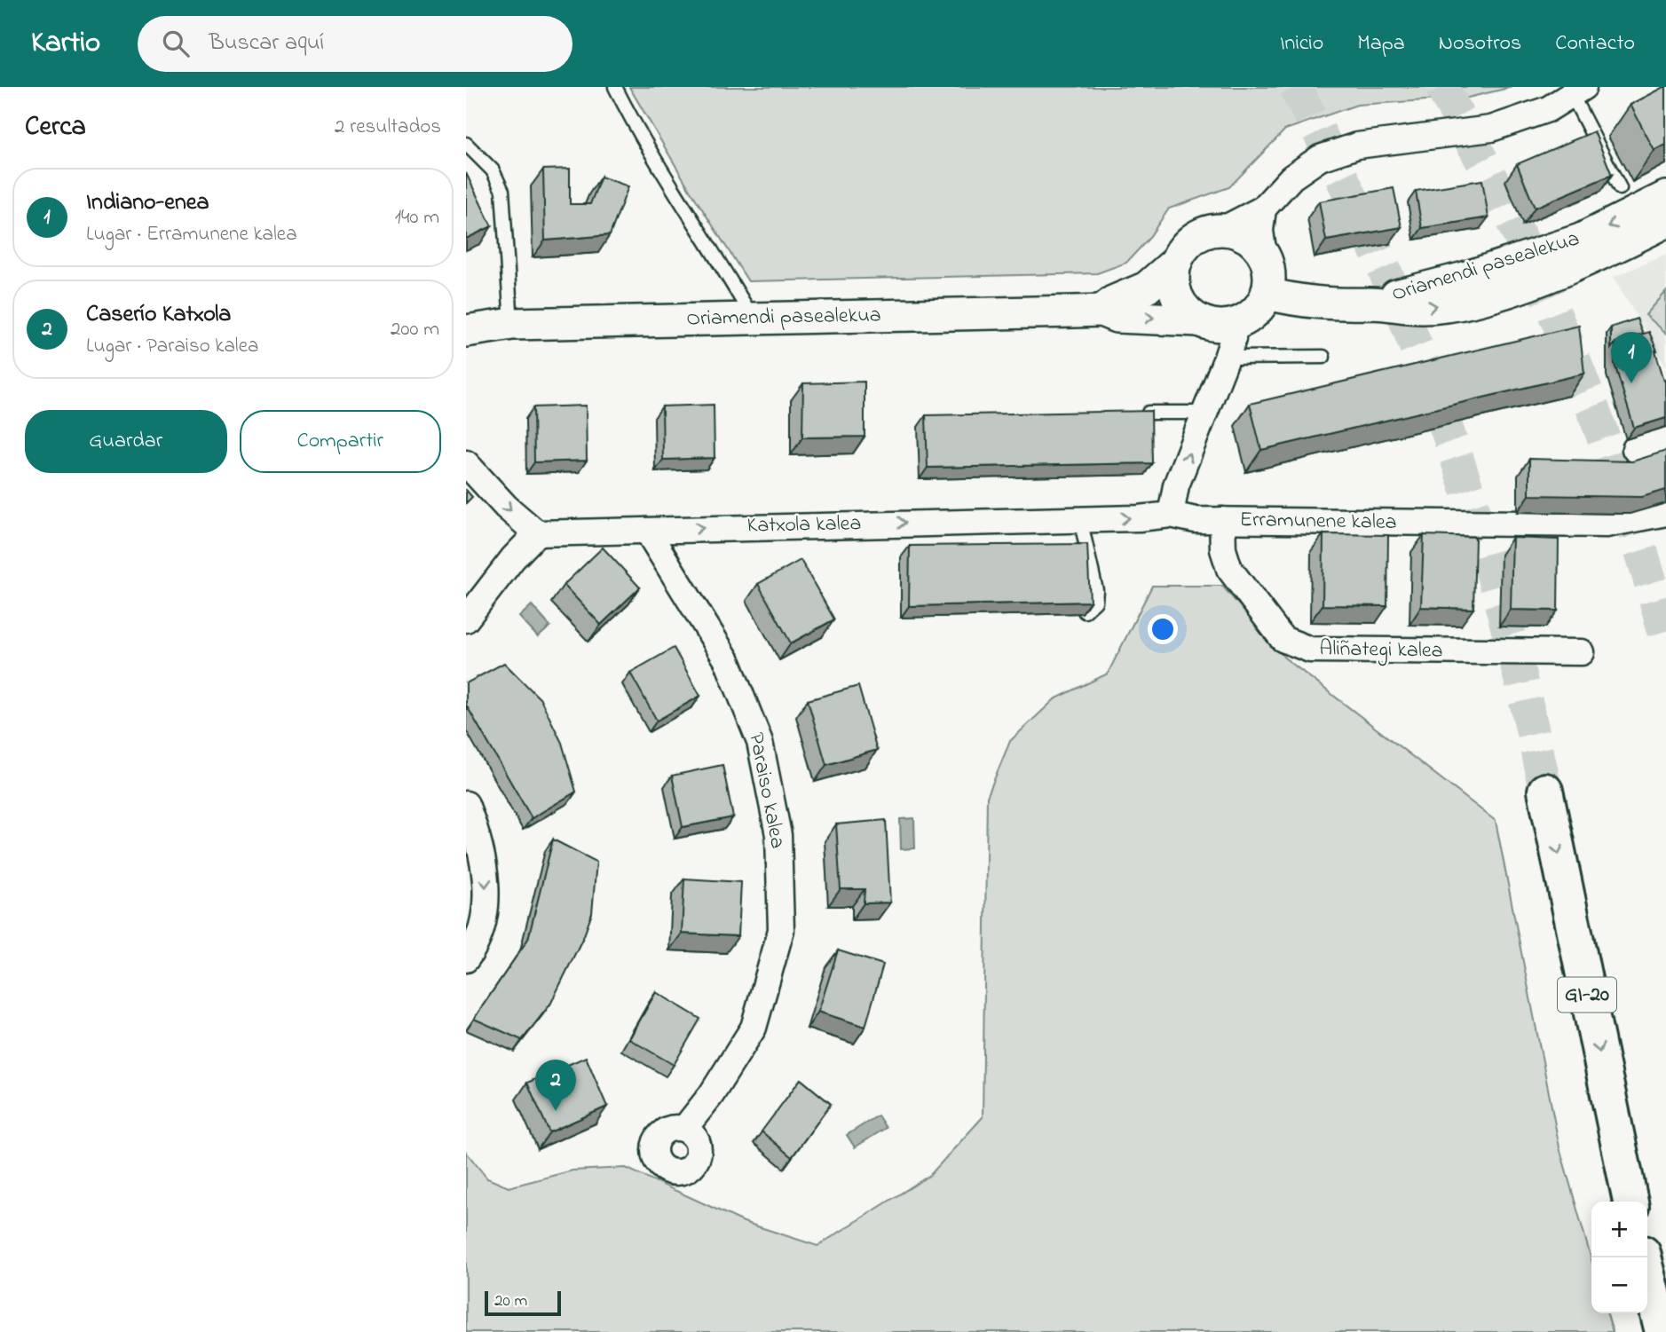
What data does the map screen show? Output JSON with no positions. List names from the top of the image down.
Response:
{
  "streets": {
    "highway": ["GI-20"],
    "street": [
      "Oriamendi pasealekua",
      "Erramunene kalea",
      "Katxola kalea",
      "Aliñategi kalea",
      "Paraiso kalea"
    ]
  },
  "crossings": [
    ["Erramunene kalea", "Katxola kalea"],
    ["Erramunene kalea", "Aliñategi kalea"],
    ["Katxola kalea", "Paraiso kalea"]
  ],
  "one_way": ["Katxola kalea"],
  "scale_bar": "20 m",
  "page": {
    "header": "Kartio",
    "search": "Buscar aquí",
    "nav": [
      "Inicio",
      "Mapa",
      "Nosotros",
      "Contacto"
    ],
    "heading": ["Cerca", "2 resultados"],
    "list": [
      {
        "mark": "1",
        "name": "Indiano-enea",
        "note": "Lugar · Erramunene kalea",
        "value": "140 m"
      },
      {
        "mark": "2",
        "name": "Caserío Katxola",
        "note": "Lugar · Paraiso kalea",
        "value": "200 m"
      }
    ],
    "pins": ["1", "2"],
    "buttons": ["Guardar", "Compartir"],
    "map_buttons": ["+", "−"],
    "scale": "20 m"
  }
}
